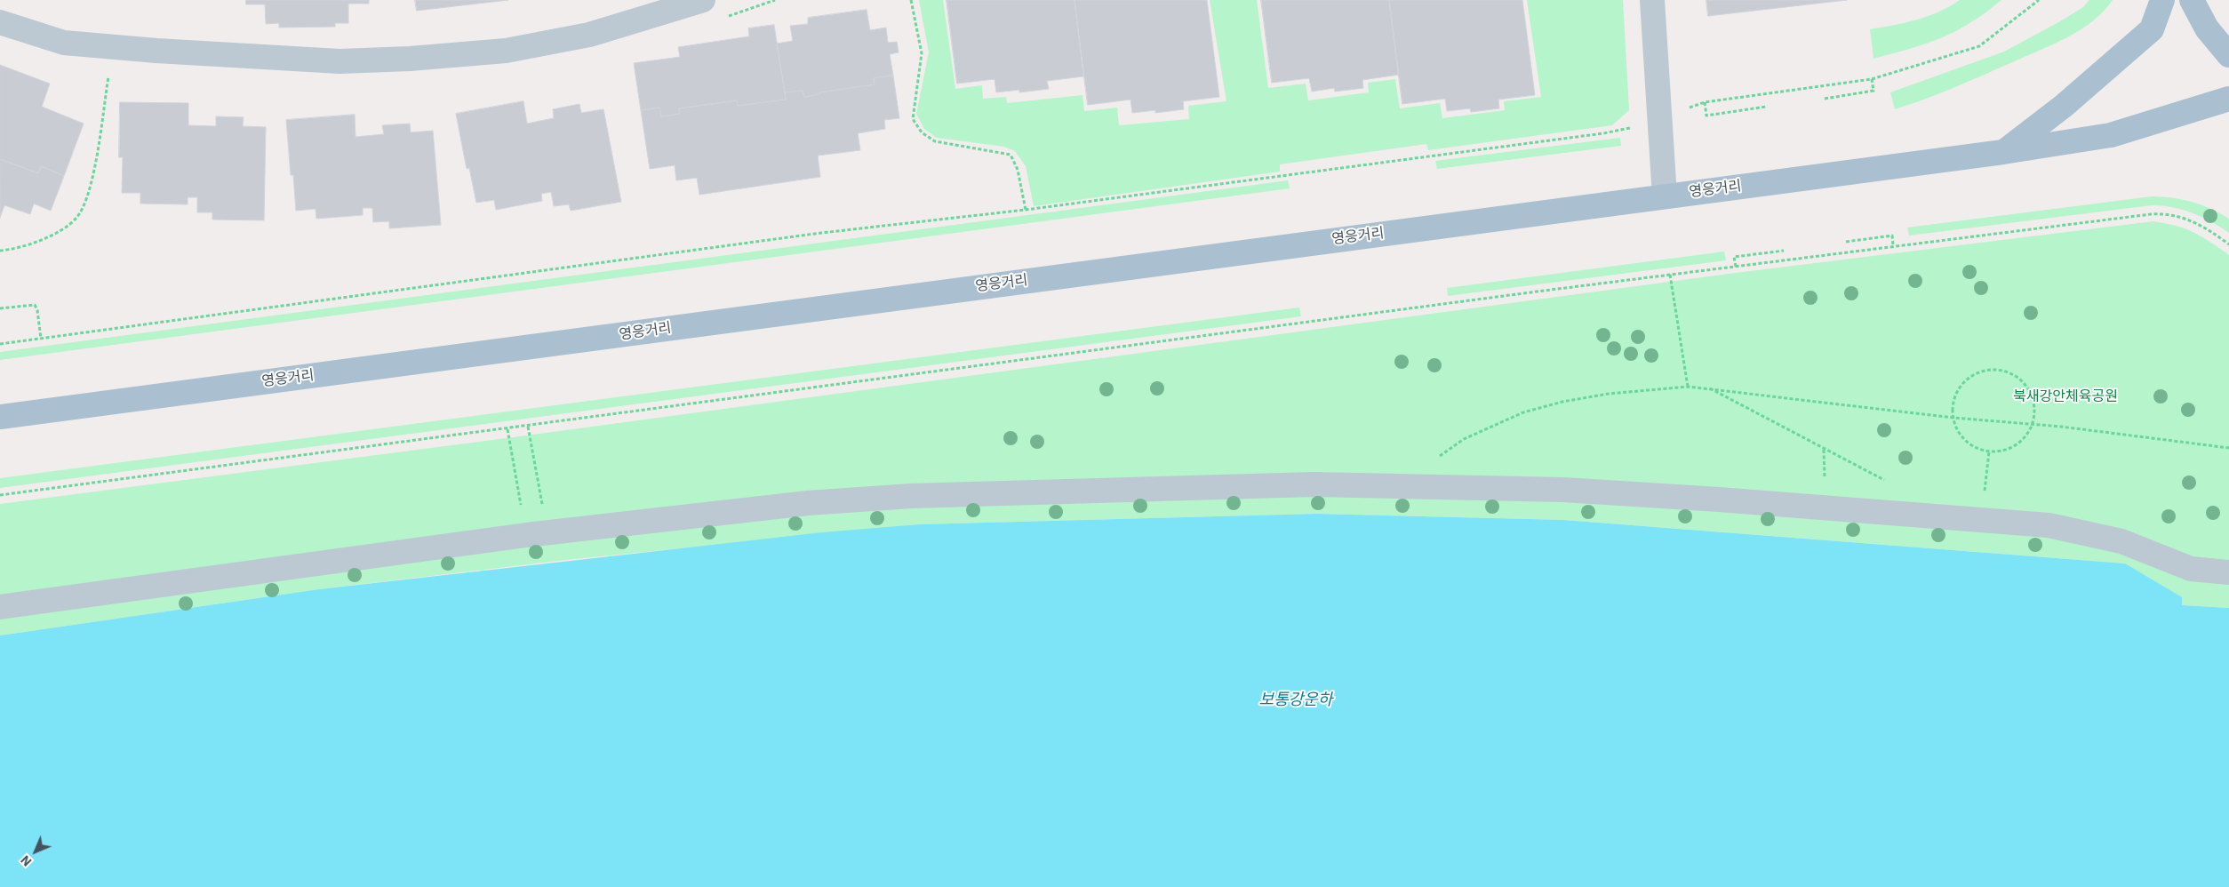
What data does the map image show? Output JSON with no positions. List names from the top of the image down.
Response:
{
  "streets": {
    "main road": ["영웅거리"]
  },
  "water": ["보통강운하"],
  "parks": ["북새강안체육공원"],
  "north": "bottom left"
}
